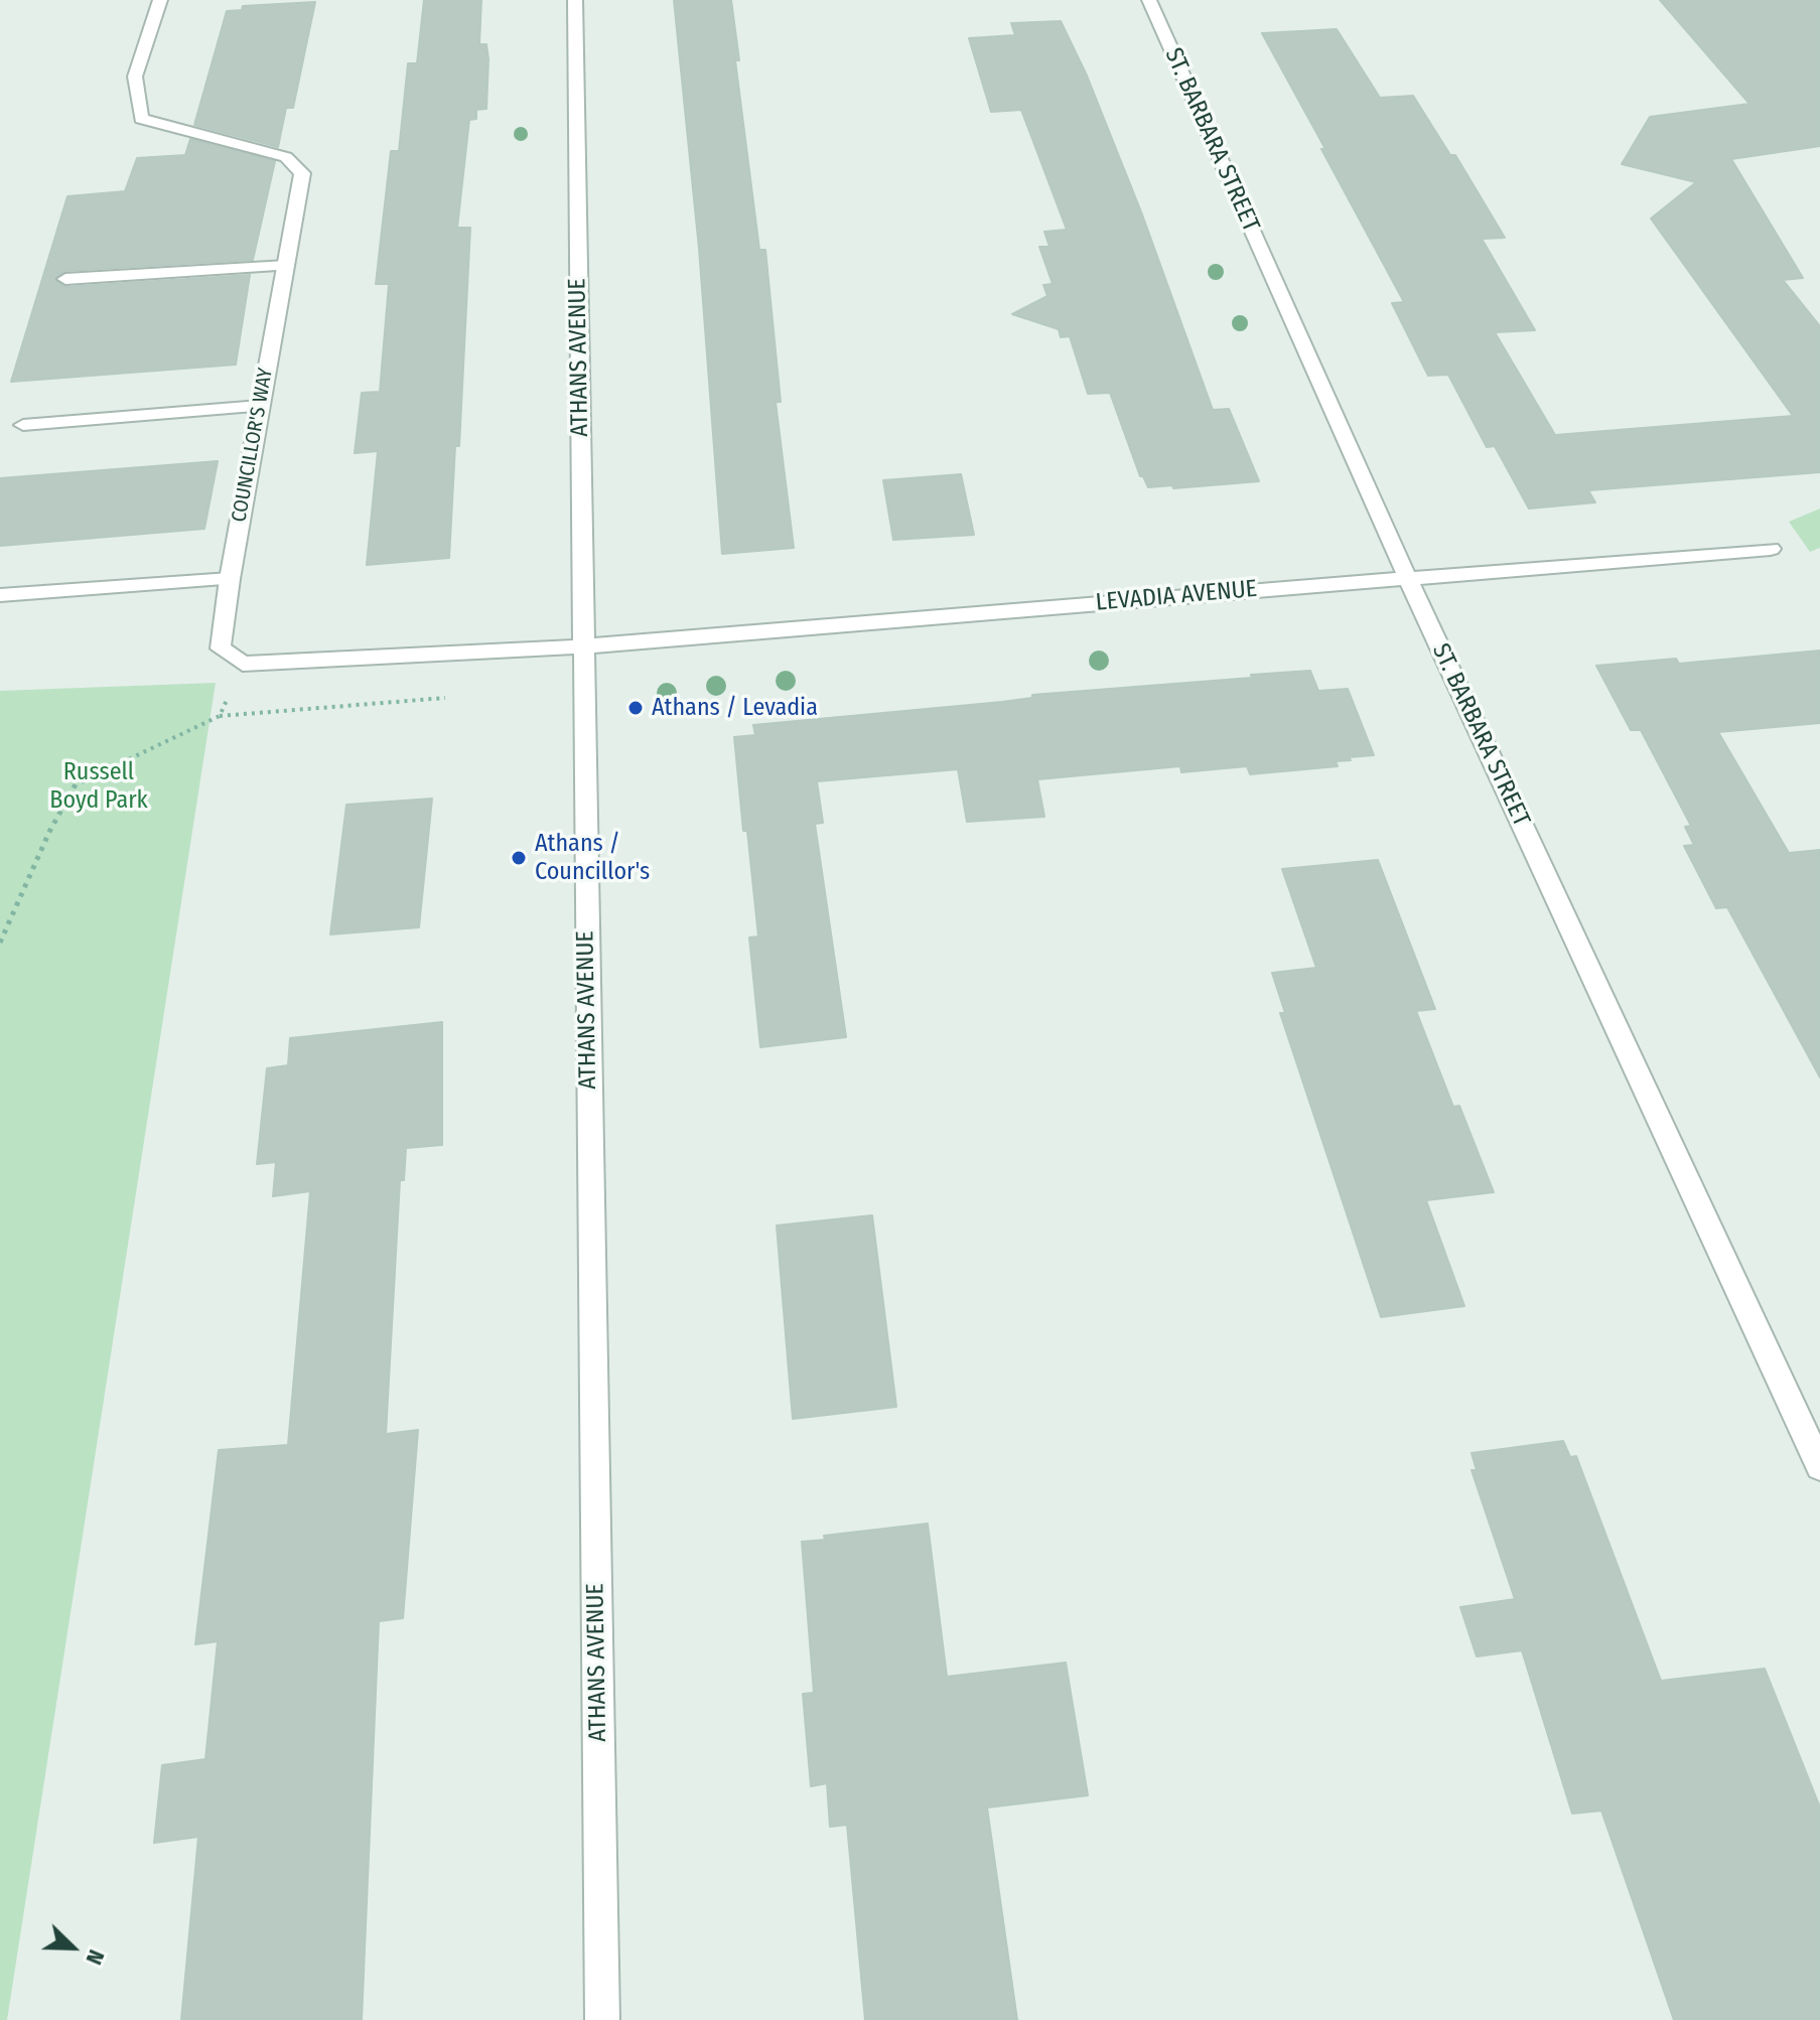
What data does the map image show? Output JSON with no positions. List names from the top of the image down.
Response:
{
  "streets": {
    "street": [
      "ST. BARBARA STREET",
      "ATHANS AVENUE",
      "COUNCILLOR'S WAY",
      "LEVADIA AVENUE"
    ]
  },
  "crossings": [
    ["ST. BARBARA STREET", "LEVADIA AVENUE"],
    ["ATHANS AVENUE", "LEVADIA AVENUE"]
  ],
  "parks": ["Russell Boyd Park"],
  "places": ["Athans / Levadia", "Athans / Councillor's"],
  "north": "bottom right"
}
